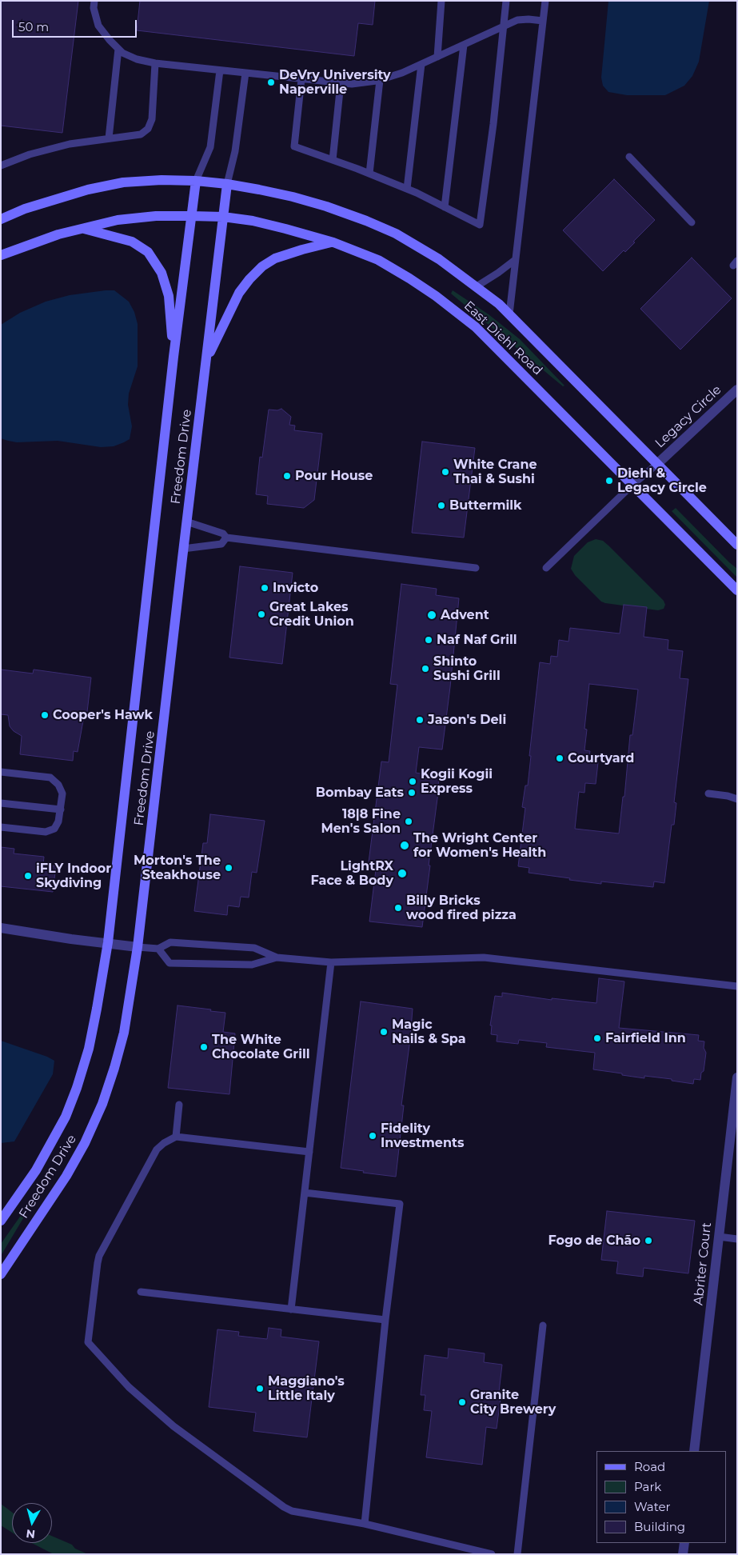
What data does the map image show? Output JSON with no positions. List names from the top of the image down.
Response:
{
  "streets": {
    "street": [
      "East Diehl Road",
      "Legacy Circle",
      "Freedom Drive",
      "Abriter Court"
    ]
  },
  "crossings": [
    ["East Diehl Road", "Legacy Circle"],
    ["East Diehl Road", "Freedom Drive"]
  ],
  "places": [
    "DeVry University Naperville",
    "White Crane Thai & Sushi",
    "Pour House",
    "Diehl & Legacy Circle",
    "Buttermilk",
    "Invicto",
    "Great Lakes Credit Union",
    "Advent",
    "Naf Naf Grill",
    "Shinto Sushi Grill",
    "Cooper's Hawk",
    "Jason's Deli",
    "Courtyard",
    "Kogii Kogii Express",
    "Bombay Eats",
    "18|8 Fine Men's Salon",
    "The Wright Center for Women's Health",
    "Morton's The Steakhouse",
    "LightRX Face & Body",
    "iFLY Indoor Skydiving",
    "Billy Bricks wood fired pizza",
    "Magic Nails & Spa",
    "Fairfield Inn",
    "The White Chocolate Grill",
    "Fidelity Investments",
    "Fogo de Chão",
    "Maggiano's Little Italy",
    "Granite City Brewery"
  ],
  "legend": [
    "Road",
    "Park",
    "Water",
    "Building"
  ],
  "scale_bar": "50 m",
  "north": "bottom"
}
